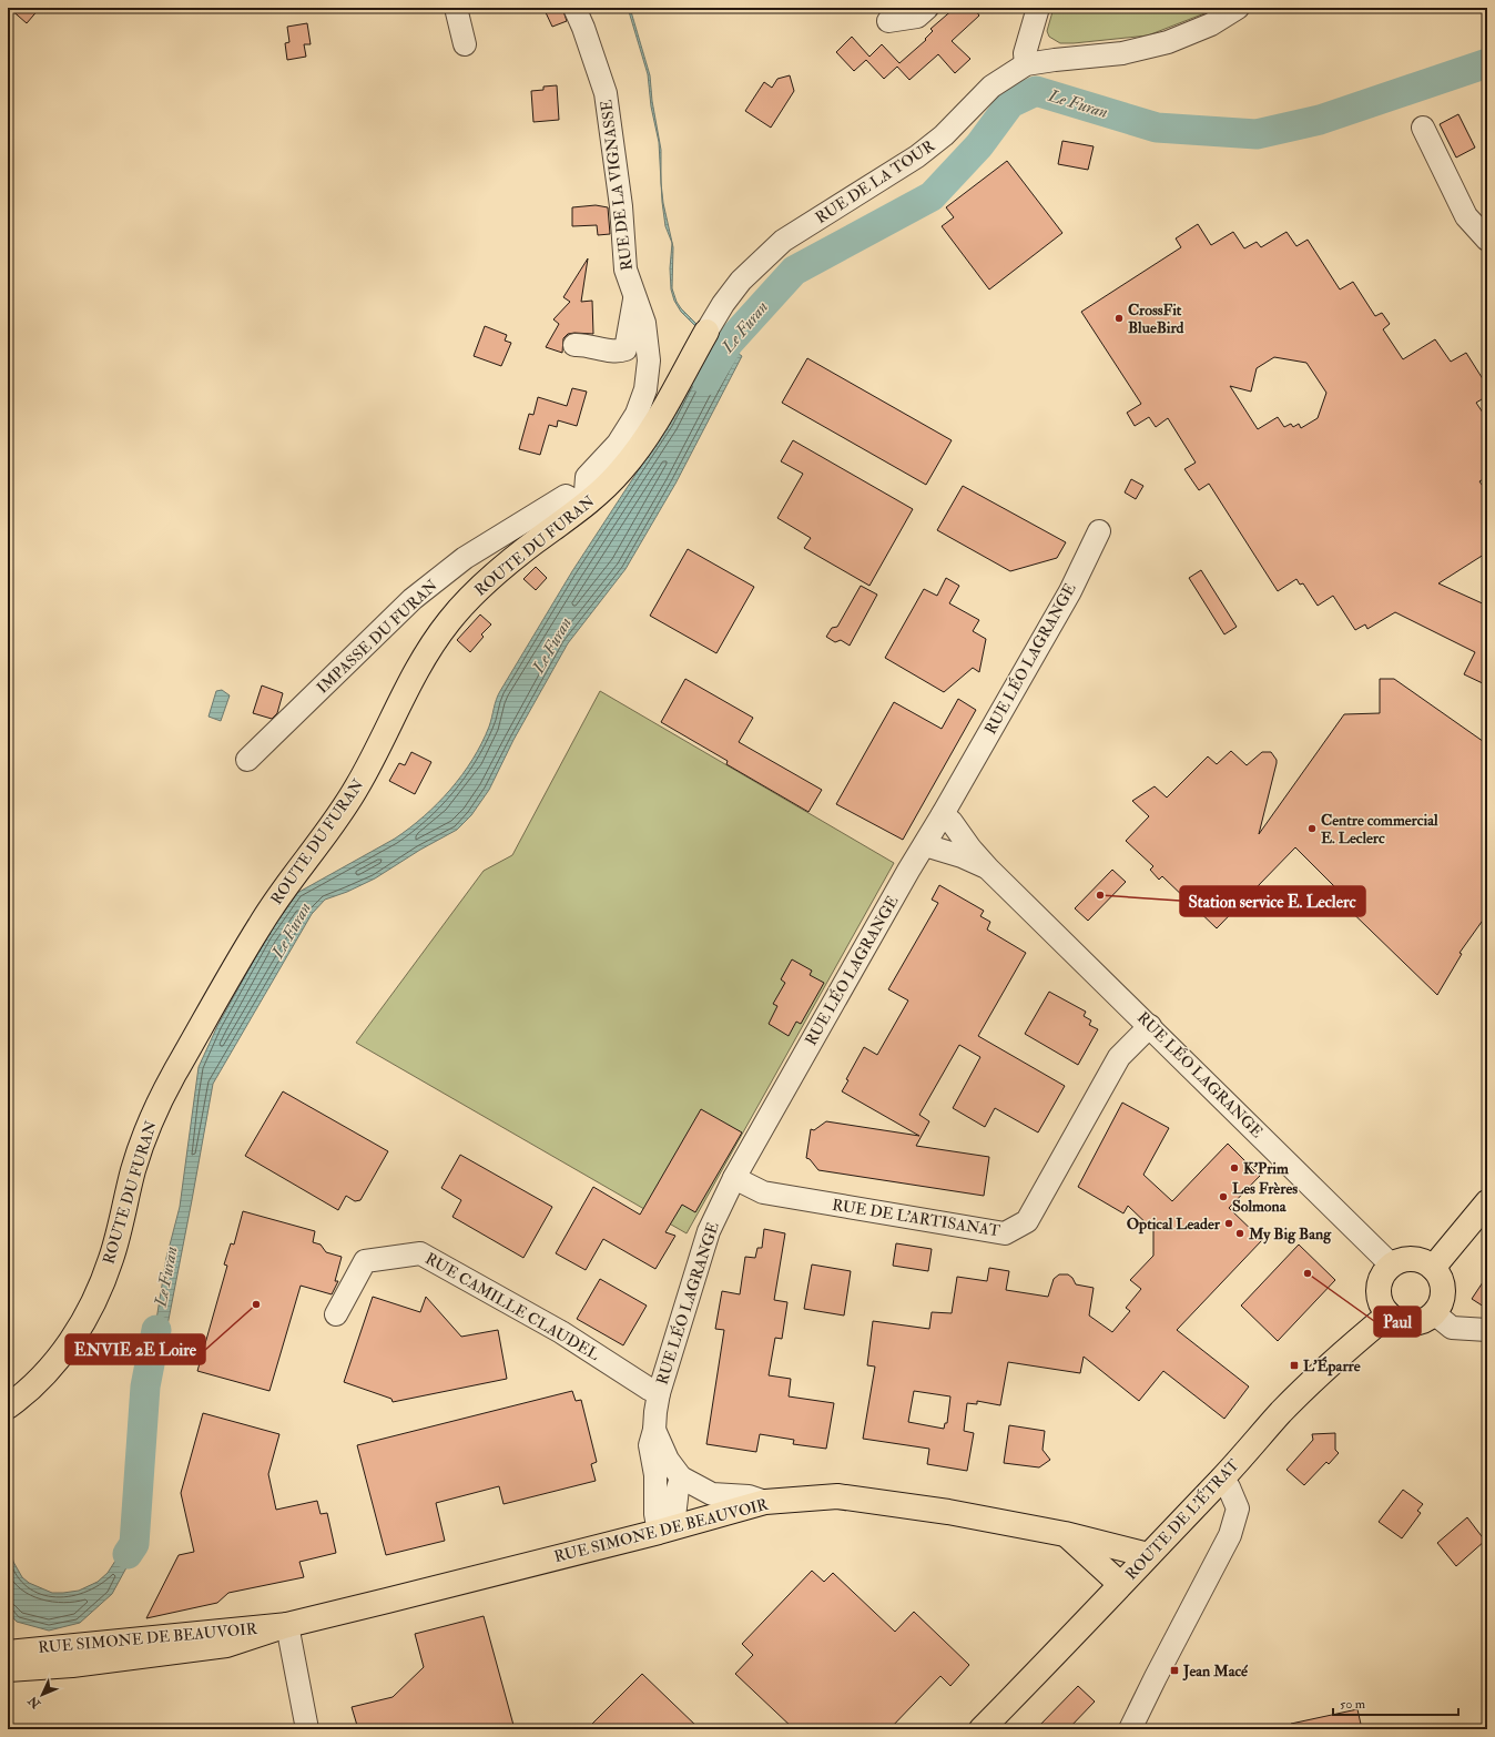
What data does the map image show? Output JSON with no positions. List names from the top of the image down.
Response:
{
  "streets": {
    "main road": ["ROUTE DU FURAN", "ROUTE DE L'ÉTRAT", "RUE SIMONE DE BEAUVOIR"],
    "street": [
      "RUE DE LA TOUR",
      "RUE DE LA VIGNASSE",
      "IMPASSE DU FURAN",
      "RUE LÉO LAGRANGE",
      "RUE DE L'ARTISANAT",
      "RUE CAMILLE CLAUDEL"
    ]
  },
  "crossings": [
    ["RUE DE LA TOUR", "ROUTE DU FURAN"],
    ["RUE DE LA VIGNASSE", "ROUTE DU FURAN"],
    ["RUE DE LA VIGNASSE", "IMPASSE DU FURAN"],
    ["ROUTE DU FURAN", "IMPASSE DU FURAN"],
    ["RUE LÉO LAGRANGE", "RUE DE L'ARTISANAT"],
    ["RUE LÉO LAGRANGE", "RUE CAMILLE CLAUDEL"],
    ["RUE LÉO LAGRANGE", "ROUTE DE L'ÉTRAT"],
    ["RUE LÉO LAGRANGE", "RUE SIMONE DE BEAUVOIR"],
    ["ROUTE DE L'ÉTRAT", "RUE SIMONE DE BEAUVOIR"]
  ],
  "water": ["Le Furan"],
  "places": {
    "other": [
      "CrossFit BlueBird",
      "Centre commercial E. Leclerc",
      "Station service E. Leclerc",
      "K'Prim",
      "Les Frères Solmona",
      "Optical Leader",
      "My Big Bang",
      "Paul",
      "ENVIE 2E Loire"
    ],
    "transit": ["L'Éparre", "Jean Macé"]
  },
  "scale_bar": "50 m",
  "north": "bottom left"
}
